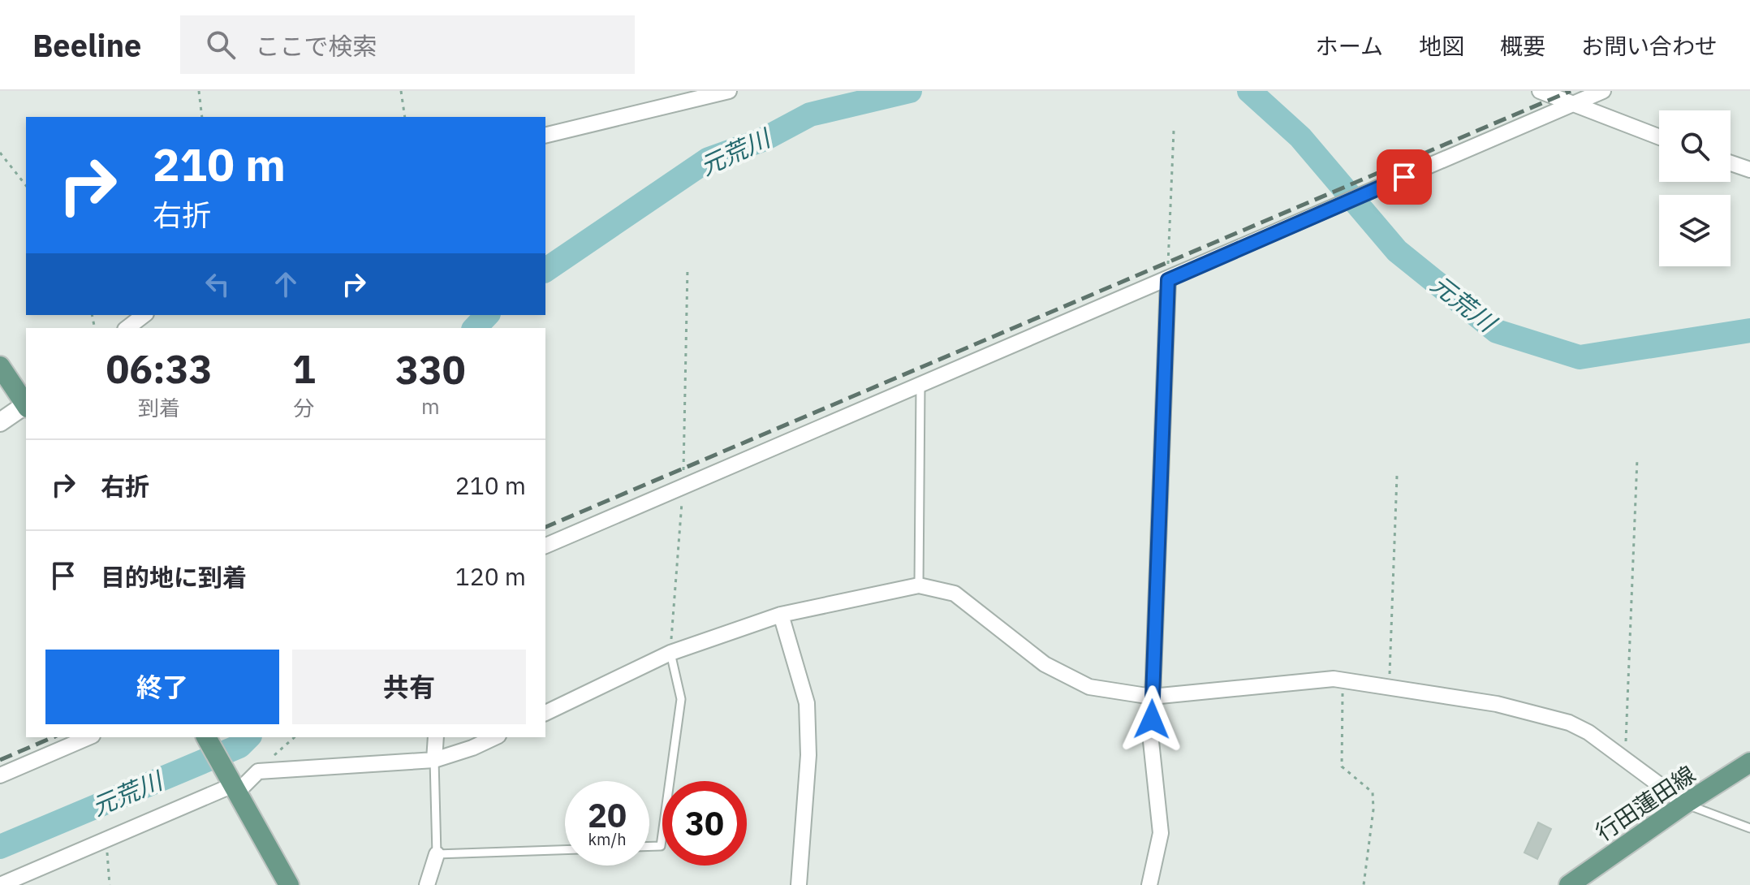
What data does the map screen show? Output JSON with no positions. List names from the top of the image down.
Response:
{
  "streets": {
    "main road": ["行田蓮田線"]
  },
  "water": ["元荒川"],
  "page": {
    "header": "Beeline",
    "search": "ここで検索",
    "nav": [
      "ホーム",
      "地図",
      "概要",
      "お問い合わせ"
    ],
    "turn": ["210 m", "右折"],
    "eta": [
      "06:33",
      "到着",
      "1",
      "分",
      "330",
      "m"
    ],
    "list": [
      {
        "name": "右折",
        "value": "210 m"
      },
      {
        "name": "目的地に到着",
        "value": "120 m"
      }
    ],
    "buttons": ["終了", "共有"],
    "speed": "20 km/h",
    "limit": "30"
  }
}
